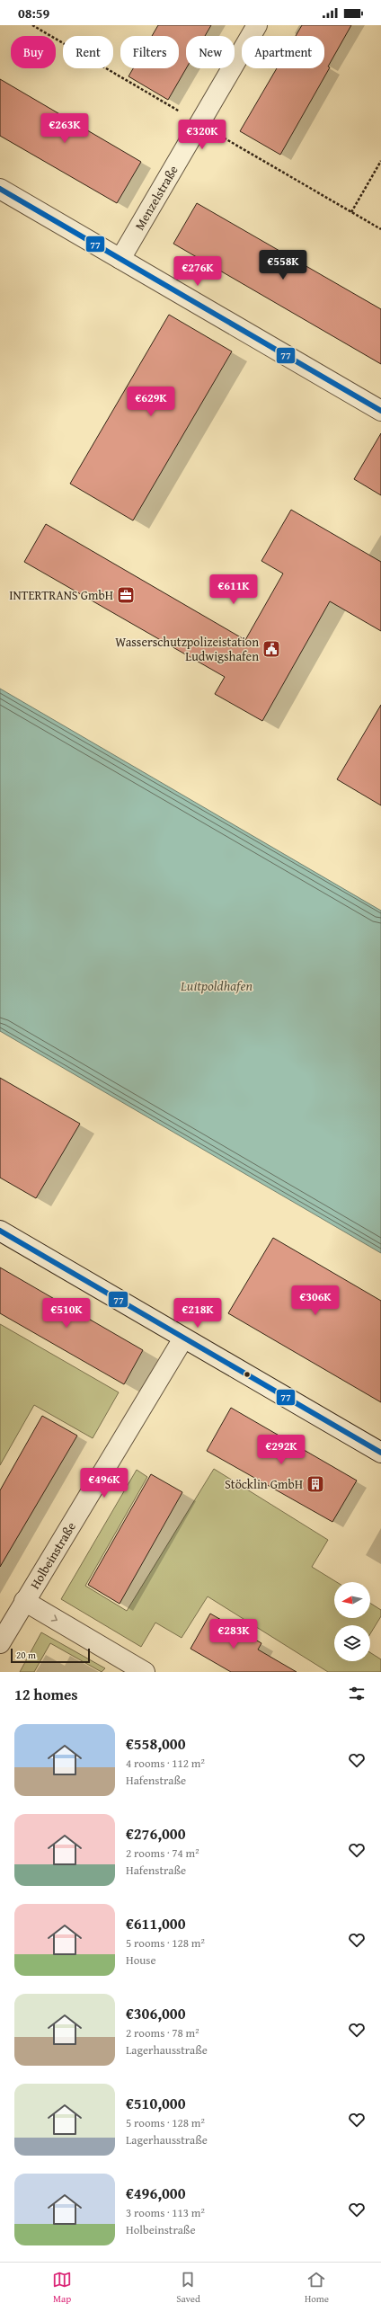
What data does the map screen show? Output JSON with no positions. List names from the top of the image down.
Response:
{
  "streets": {
    "street": ["Menzelstraße", "Holbeinstraße"]
  },
  "water": ["Luitpoldhafen"],
  "places": {
    "office": ["INTERTRANS GmbH"],
    "public building": ["Wasserschutzpolizeistation Ludwigshafen"],
    "building": ["Stöcklin GmbH"]
  },
  "lines": ["transit line 77"],
  "scale_bar": "20 m",
  "north": "left",
  "page": {
    "status": "08:59",
    "chip": [
      "Buy",
      "Rent",
      "Filters",
      "New",
      "Apartment"
    ],
    "price": [
      "€263K",
      "€320K",
      "€558K",
      "€276K",
      "€629K",
      "€611K",
      "€306K",
      "€510K",
      "€218K",
      "€292K",
      "€496K",
      "€283K"
    ],
    "scale": "20 m",
    "heading": "12 homes",
    "list": [
      {
        "name": "€558,000",
        "note": "4 rooms · 112 m² · Hafenstraße"
      },
      {
        "name": "€276,000",
        "note": "2 rooms · 74 m² · Hafenstraße"
      },
      {
        "name": "€611,000",
        "note": "5 rooms · 128 m² · House"
      },
      {
        "name": "€306,000",
        "note": "2 rooms · 78 m² · Lagerhausstraße"
      },
      {
        "name": "€510,000",
        "note": "5 rooms · 128 m² · Lagerhausstraße"
      },
      {
        "name": "€496,000",
        "note": "3 rooms · 113 m² · Holbeinstraße"
      }
    ],
    "tabs": ["Map", "Saved", "Home"]
  }
}
